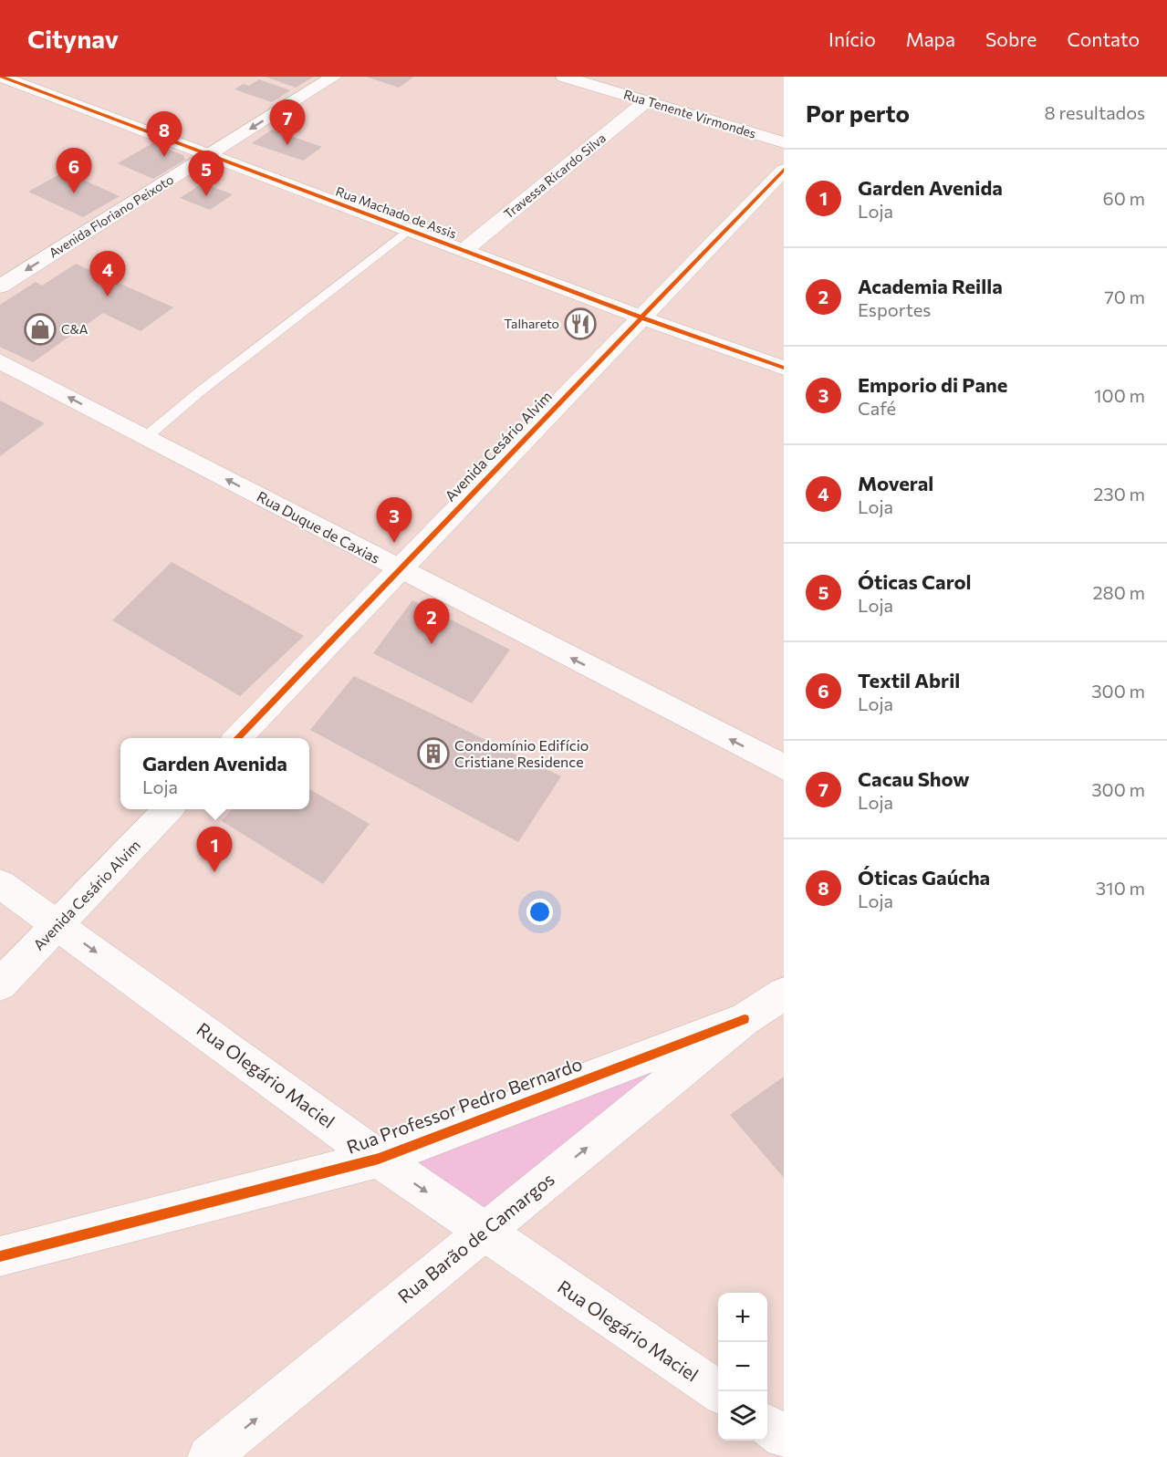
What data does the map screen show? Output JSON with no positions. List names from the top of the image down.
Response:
{
  "streets": {
    "street": [
      "Rua Tenente Virmondes",
      "Travessa Ricardo Silva",
      "Rua Machado de Assis",
      "Avenida Floriano Peixoto",
      "Avenida Cesário Alvim",
      "Rua Duque de Caxias",
      "Rua Olegário Maciel",
      "Rua Professor Pedro Bernardo",
      "Rua Barão de Camargos"
    ]
  },
  "crossings": [
    ["Rua Tenente Virmondes", "Travessa Ricardo Silva"],
    ["Travessa Ricardo Silva", "Rua Machado de Assis"],
    ["Rua Machado de Assis", "Avenida Floriano Peixoto"],
    ["Rua Machado de Assis", "Avenida Cesário Alvim"],
    ["Avenida Cesário Alvim", "Rua Duque de Caxias"],
    ["Avenida Cesário Alvim", "Rua Olegário Maciel"],
    ["Rua Olegário Maciel", "Rua Professor Pedro Bernardo"],
    ["Rua Olegário Maciel", "Rua Barão de Camargos"],
    ["Rua Professor Pedro Bernardo", "Rua Barão de Camargos"]
  ],
  "one_way": [
    "Avenida Floriano Peixoto",
    "Rua Duque de Caxias",
    "Rua Olegário Maciel",
    "Rua Barão de Camargos"
  ],
  "places": {
    "restaurant": ["Talhareto"],
    "shop": ["C&A"],
    "building": ["Condomínio Edifício Cristiane Residence"]
  },
  "page": {
    "header": "Citynav",
    "nav": [
      "Início",
      "Mapa",
      "Sobre",
      "Contato"
    ],
    "heading": ["Por perto", "8 resultados"],
    "pins": [
      "7",
      "8",
      "6",
      "5",
      "4",
      "3",
      "2",
      "1"
    ],
    "list": [
      {
        "mark": "1",
        "name": "Garden Avenida",
        "note": "Loja",
        "value": "60 m"
      },
      {
        "mark": "2",
        "name": "Academia Reilla",
        "note": "Esportes",
        "value": "70 m"
      },
      {
        "mark": "3",
        "name": "Emporio di Pane",
        "note": "Café",
        "value": "100 m"
      },
      {
        "mark": "4",
        "name": "Moveral",
        "note": "Loja",
        "value": "230 m"
      },
      {
        "mark": "5",
        "name": "Óticas Carol",
        "note": "Loja",
        "value": "280 m"
      },
      {
        "mark": "6",
        "name": "Textil Abril",
        "note": "Loja",
        "value": "300 m"
      },
      {
        "mark": "7",
        "name": "Cacau Show",
        "note": "Loja",
        "value": "300 m"
      },
      {
        "mark": "8",
        "name": "Óticas Gaúcha",
        "note": "Loja",
        "value": "310 m"
      }
    ],
    "popup": ["Garden Avenida", "Loja"],
    "map_buttons": ["+", "−"]
  }
}
